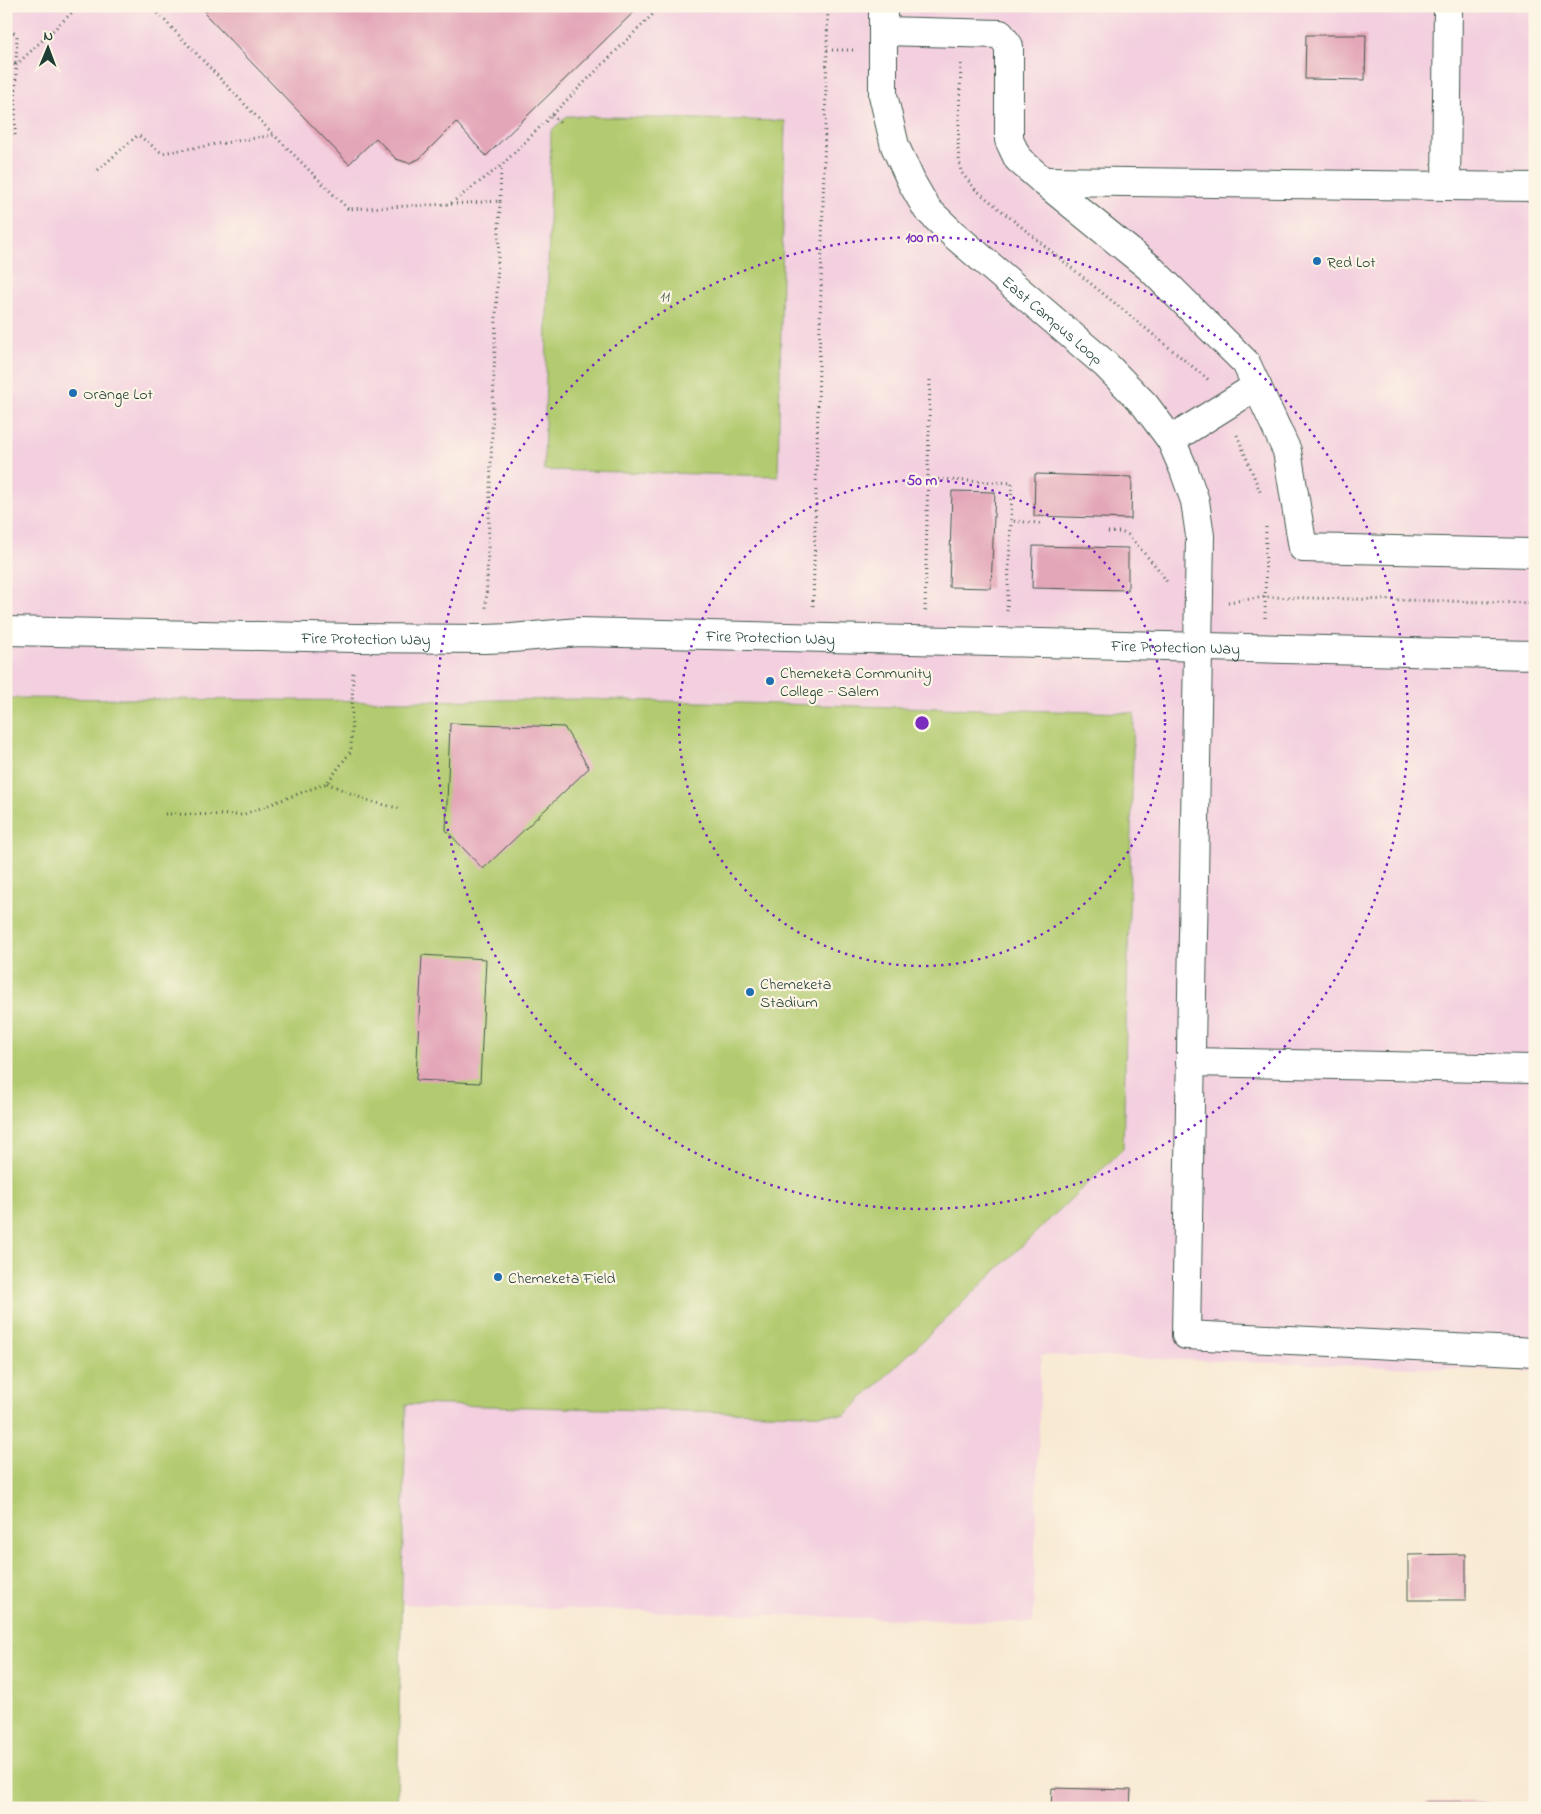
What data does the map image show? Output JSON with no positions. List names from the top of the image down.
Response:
{
  "streets": {
    "lane": ["East Campus Loop", "Fire Protection Way"]
  },
  "crossings": [
    ["East Campus Loop", "Fire Protection Way"]
  ],
  "parks": ["11"],
  "places": [
    "Red Lot",
    "Orange Lot",
    "Chemeketa Community College - Salem",
    "Chemeketa Stadium",
    "Chemeketa Field"
  ],
  "north": "top",
  "rings": ["100 m", "50 m"]
}
